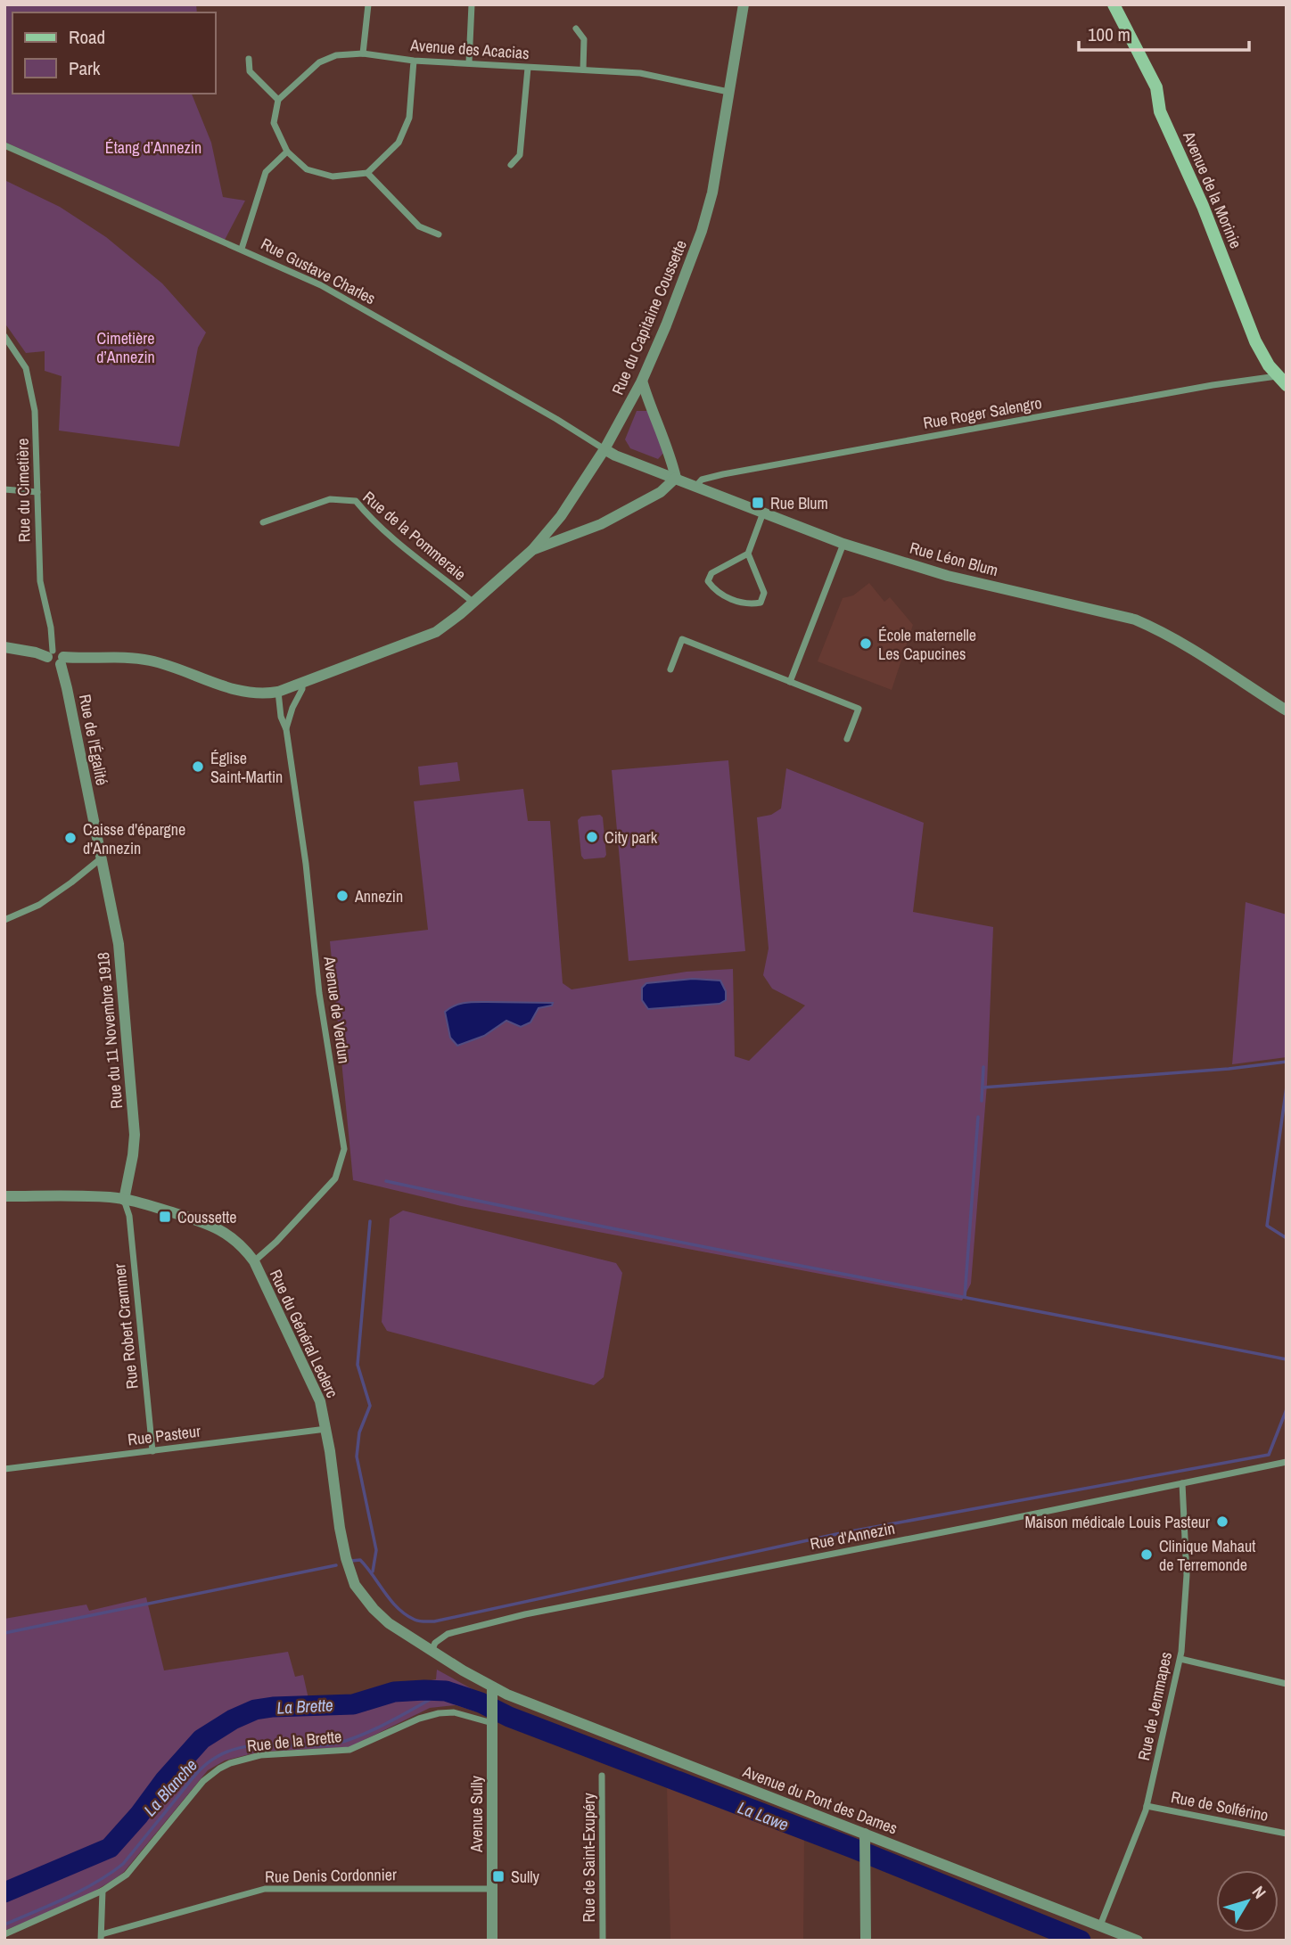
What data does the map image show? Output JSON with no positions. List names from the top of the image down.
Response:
{
  "streets": {
    "main road": ["Avenue de la Morinie"],
    "street": [
      "Avenue des Acacias",
      "Rue Gustave Charles",
      "Rue du Capitaine Coussette",
      "Rue Roger Salengro",
      "Rue du Cimetière",
      "Rue de la Pommeraie",
      "Rue Léon Blum",
      "Rue de l'Égalité",
      "Avenue de Verdun",
      "Rue du 11 Novembre 1918",
      "Rue Robert Crammer",
      "Rue du Général Leclerc",
      "Rue Pasteur",
      "Rue d'Annezin",
      "Rue de Jemmapes",
      "Rue de la Brette",
      "Avenue du Pont des Dames",
      "Rue de Solférino",
      "Avenue Sully",
      "Rue de Saint-Exupéry",
      "Rue Denis Cordonnier"
    ]
  },
  "crossings": [
    ["Avenue des Acacias", "Rue du Capitaine Coussette"],
    ["Avenue de la Morinie", "Rue Roger Salengro"],
    ["Rue Gustave Charles", "Rue du Capitaine Coussette"],
    ["Rue Gustave Charles", "Rue Léon Blum"],
    ["Rue du Capitaine Coussette", "Rue de la Pommeraie"],
    ["Rue du Capitaine Coussette", "Rue Léon Blum"],
    ["Rue du Capitaine Coussette", "Rue de l'Égalité"],
    ["Rue du Capitaine Coussette", "Avenue de Verdun"],
    ["Rue Roger Salengro", "Rue Léon Blum"],
    ["Rue de l'Égalité", "Rue du 11 Novembre 1918"],
    ["Avenue de Verdun", "Rue du Général Leclerc"],
    ["Rue du 11 Novembre 1918", "Rue Robert Crammer"],
    ["Rue du 11 Novembre 1918", "Rue du Général Leclerc"],
    ["Rue Robert Crammer", "Rue du Général Leclerc"],
    ["Rue Robert Crammer", "Rue Pasteur"],
    ["Rue du Général Leclerc", "Rue Pasteur"],
    ["Rue du Général Leclerc", "Rue d'Annezin"],
    ["Rue du Général Leclerc", "Avenue du Pont des Dames"],
    ["Rue du Général Leclerc", "Avenue Sully"],
    ["Rue d'Annezin", "Rue de Jemmapes"],
    ["Rue de Jemmapes", "Avenue du Pont des Dames"],
    ["Rue de Jemmapes", "Rue de Solférino"],
    ["Rue de la Brette", "Avenue Sully"],
    ["Avenue du Pont des Dames", "Avenue Sully"],
    ["Avenue Sully", "Rue Denis Cordonnier"]
  ],
  "water": ["La Brette", "La Blanche", "La Lawe"],
  "parks": ["Étang d’Annezin", "Cimetière d’Annezin"],
  "places": {
    "transit": ["Rue Blum", "Coussette", "Sully"],
    "other": [
      "École maternelle Les Capucines",
      "Église Saint-Martin",
      "City park",
      "Caisse d'épargne d'Annezin",
      "Annezin",
      "Maison médicale Louis Pasteur",
      "Clinique Mahaut de Terremonde"
    ]
  },
  "legend": ["Road", "Park"],
  "scale_bar": "100 m",
  "north": "top right"
}
